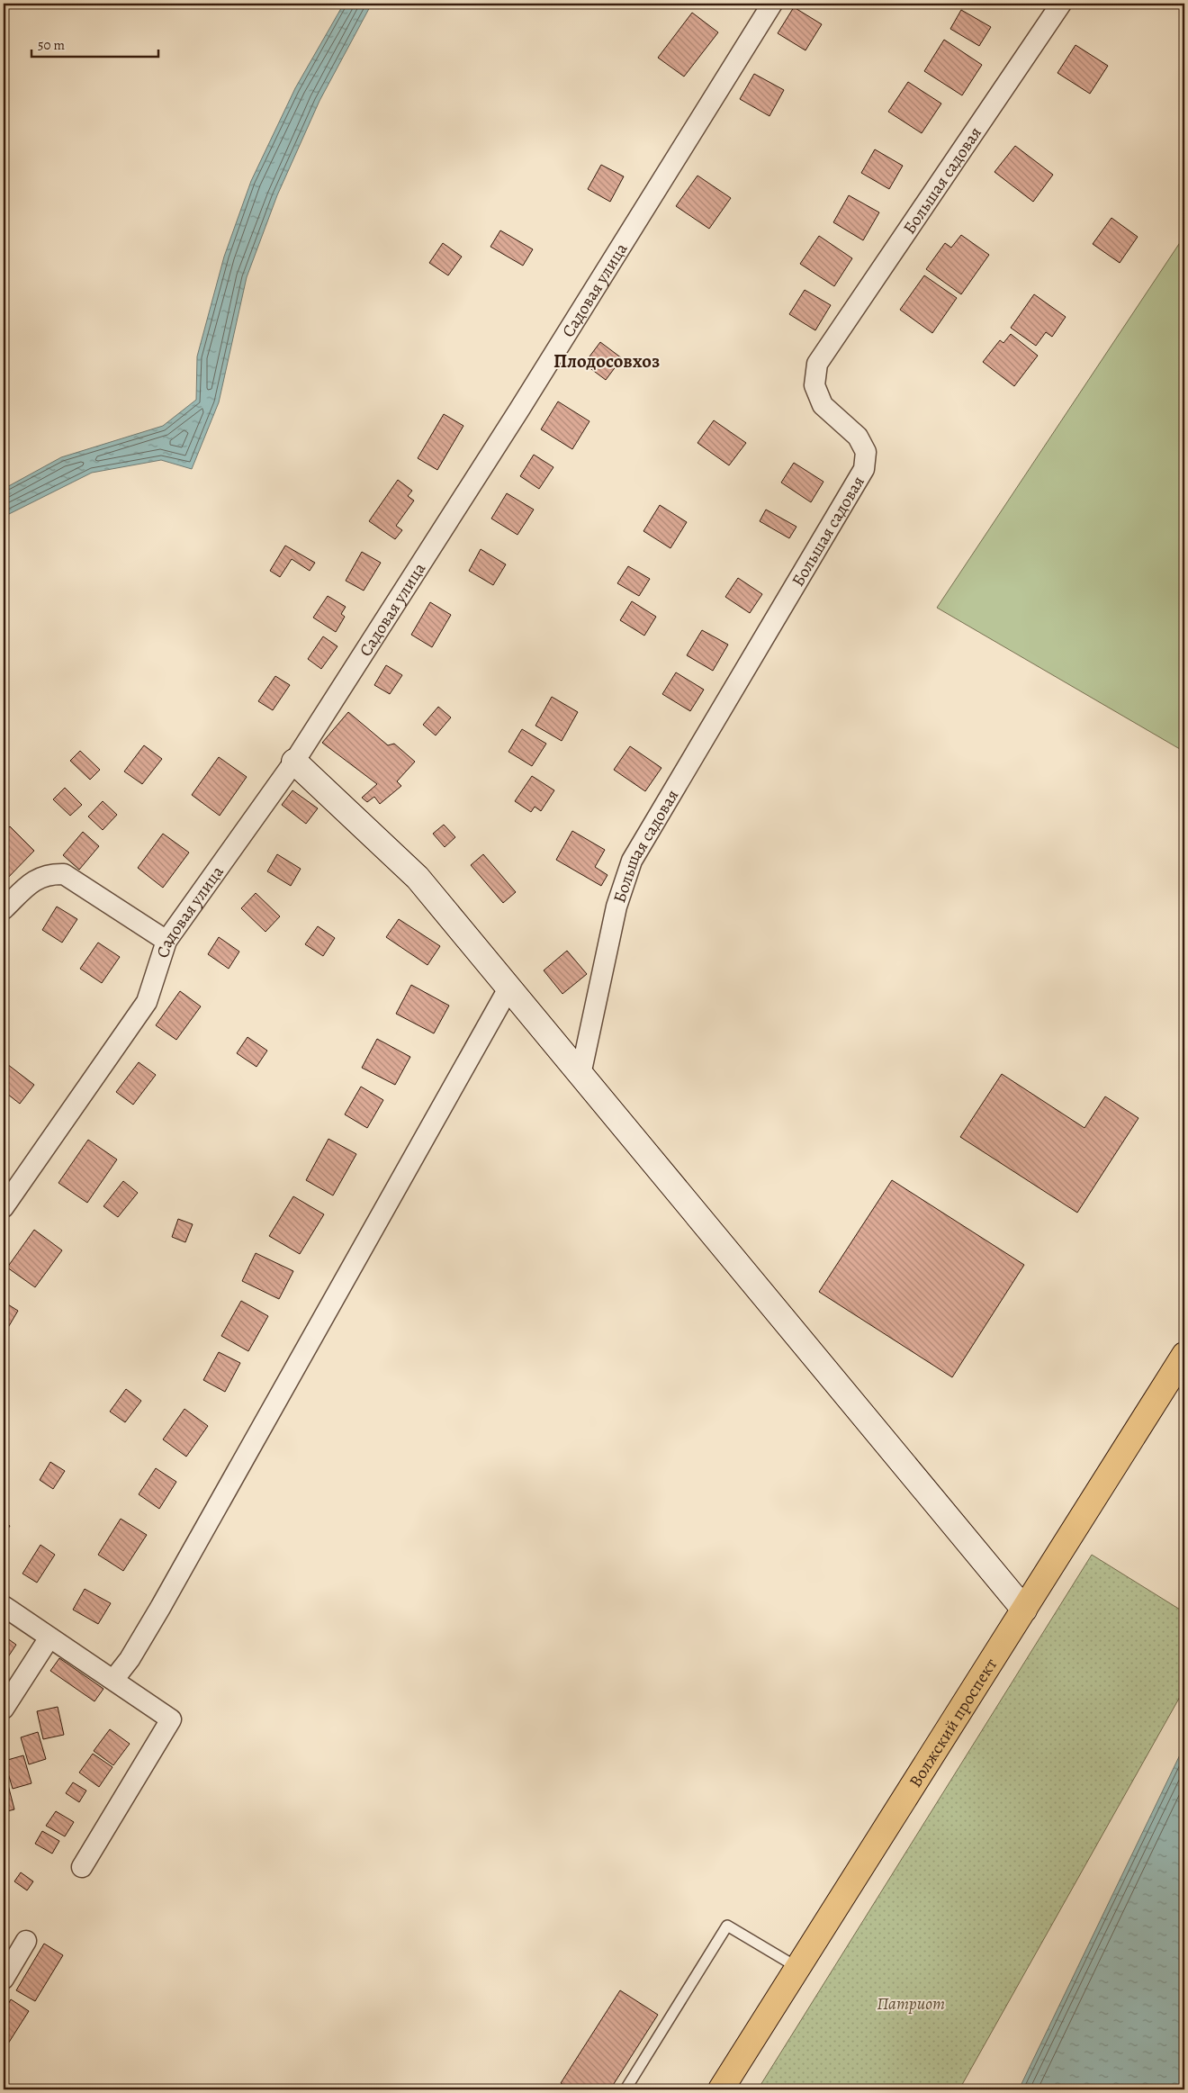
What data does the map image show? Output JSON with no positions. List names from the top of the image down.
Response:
{
  "streets": {
    "main road": ["Волжский проспект"],
    "street": ["Большая садовая", "Садовая улица"]
  },
  "districts": ["Плодосовхоз"],
  "parks": ["Патриот"],
  "scale_bar": "50 m"
}
